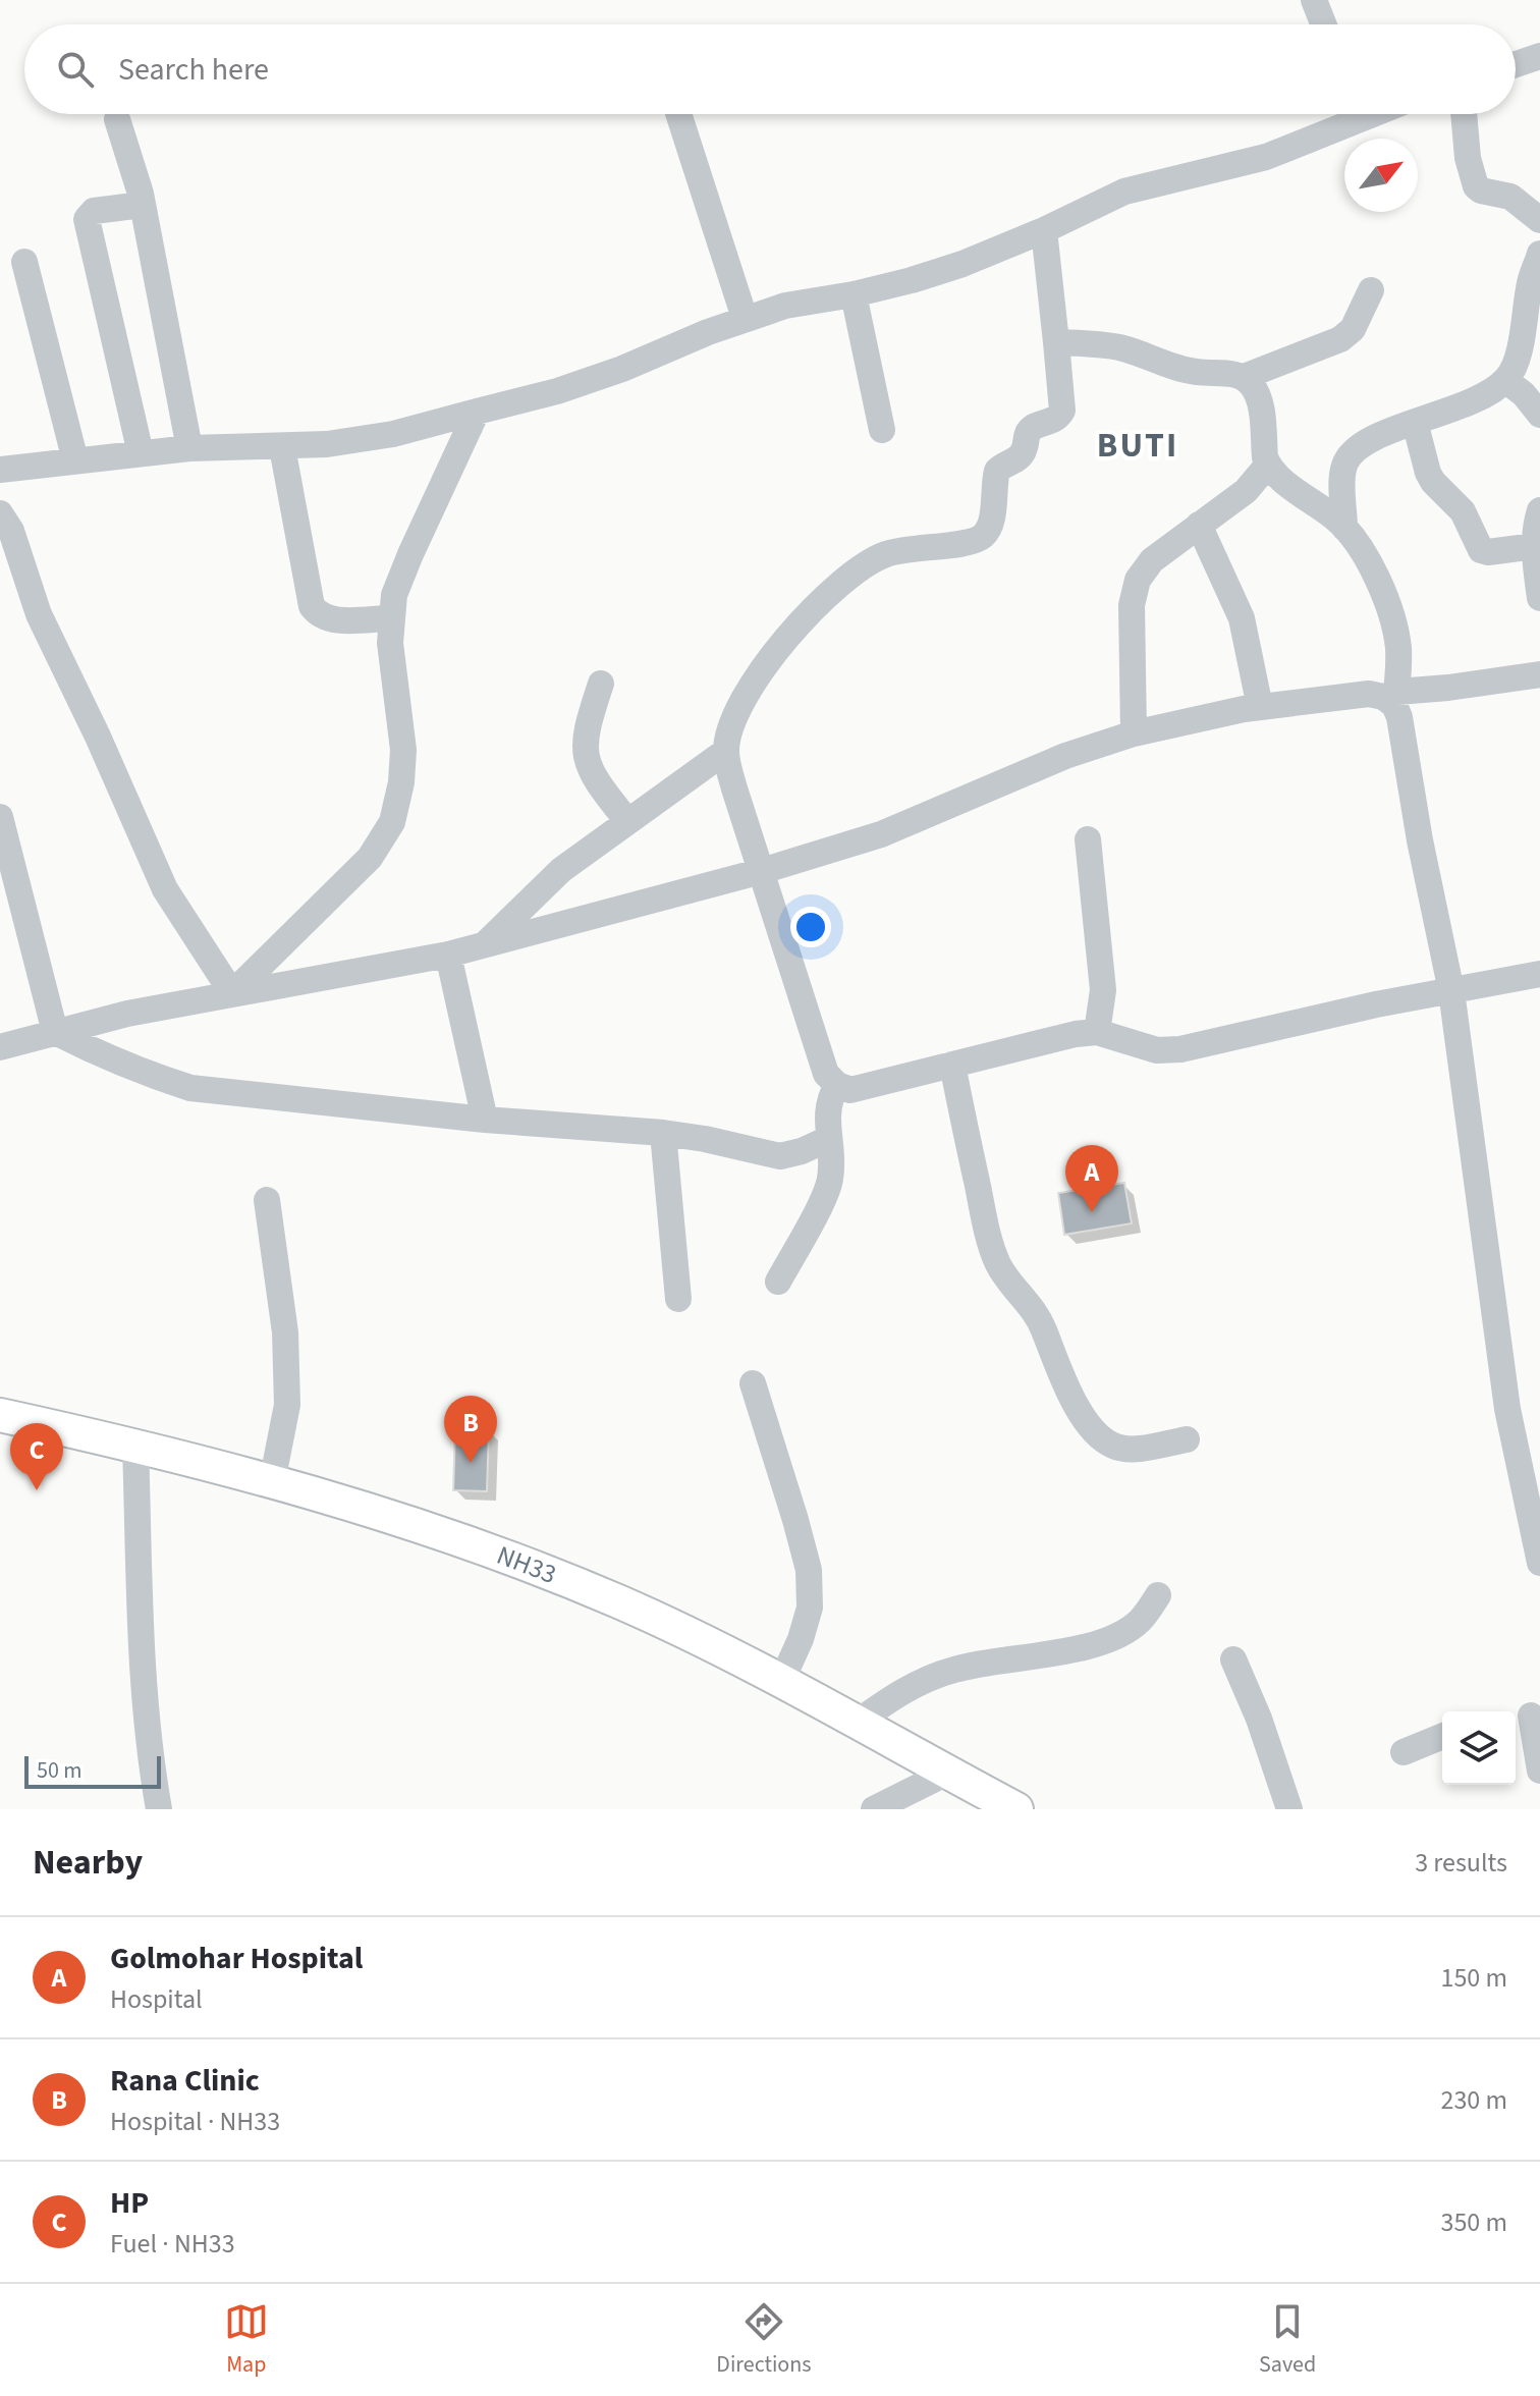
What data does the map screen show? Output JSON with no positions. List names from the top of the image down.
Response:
{
  "streets": {
    "main road": ["NH33"]
  },
  "districts": ["BUTI"],
  "scale_bar": "50 m",
  "north": "top right",
  "page": {
    "search": "Search here",
    "pins": ["A", "B", "C"],
    "scale": "50 m",
    "heading": ["Nearby", "3 results"],
    "list": [
      {
        "mark": "A",
        "name": "Golmohar Hospital",
        "note": "Hospital",
        "value": "150 m"
      },
      {
        "mark": "B",
        "name": "Rana Clinic",
        "note": "Hospital · NH33",
        "value": "230 m"
      },
      {
        "mark": "C",
        "name": "HP",
        "note": "Fuel · NH33",
        "value": "350 m"
      }
    ],
    "nav": ["Map", "Directions", "Saved"]
  }
}
